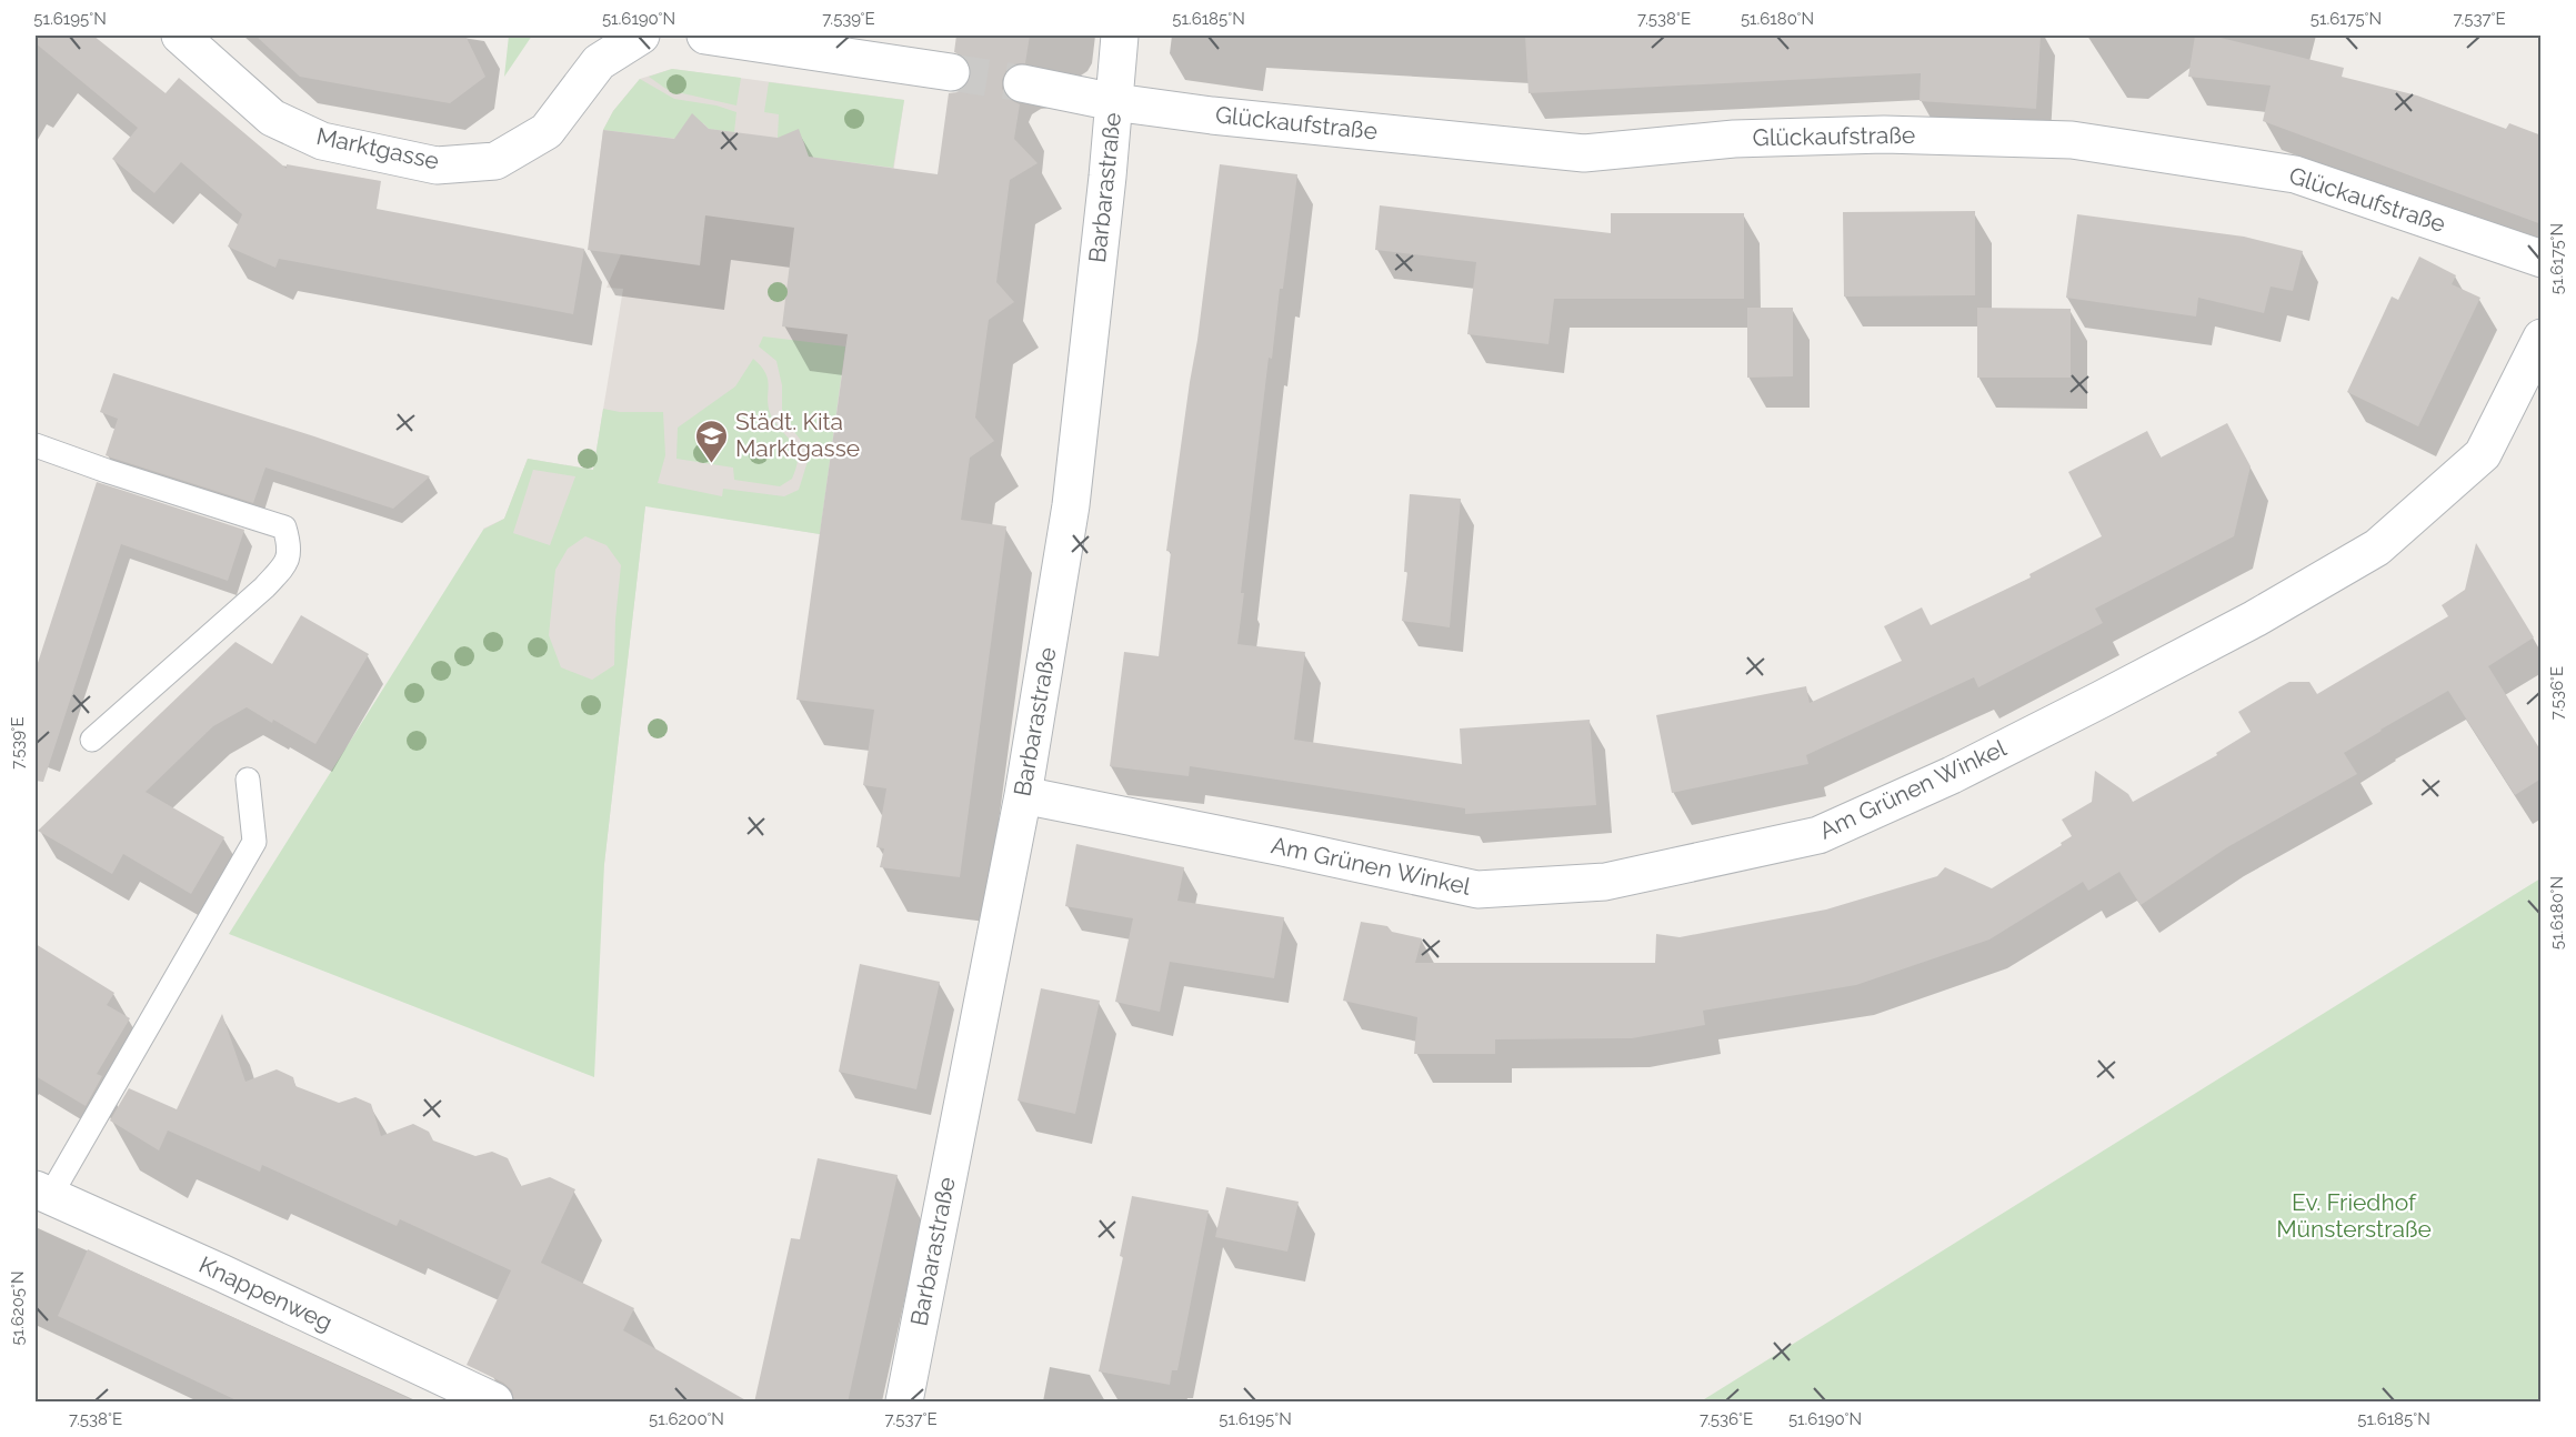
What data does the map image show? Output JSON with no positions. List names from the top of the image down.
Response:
{
  "streets": {
    "street": [
      "Glückaufstraße",
      "Marktgasse",
      "Barbarastraße",
      "Am Grünen Winkel",
      "Knappenweg"
    ]
  },
  "crossings": [
    ["Glückaufstraße", "Barbarastraße"],
    ["Barbarastraße", "Am Grünen Winkel"]
  ],
  "parks": ["Ev. Friedhof Münsterstraße"],
  "places": {
    "school or university": ["Städt. Kita Marktgasse"]
  },
  "coordinates": [
    "51.6195°N",
    "51.6190°N",
    "7.539°E",
    "51.6185°N",
    "7.538°E",
    "51.6180°N",
    "51.6175°N",
    "7.537°E",
    "7.536°E",
    "51.6205°N",
    "51.6200°N"
  ]
}
